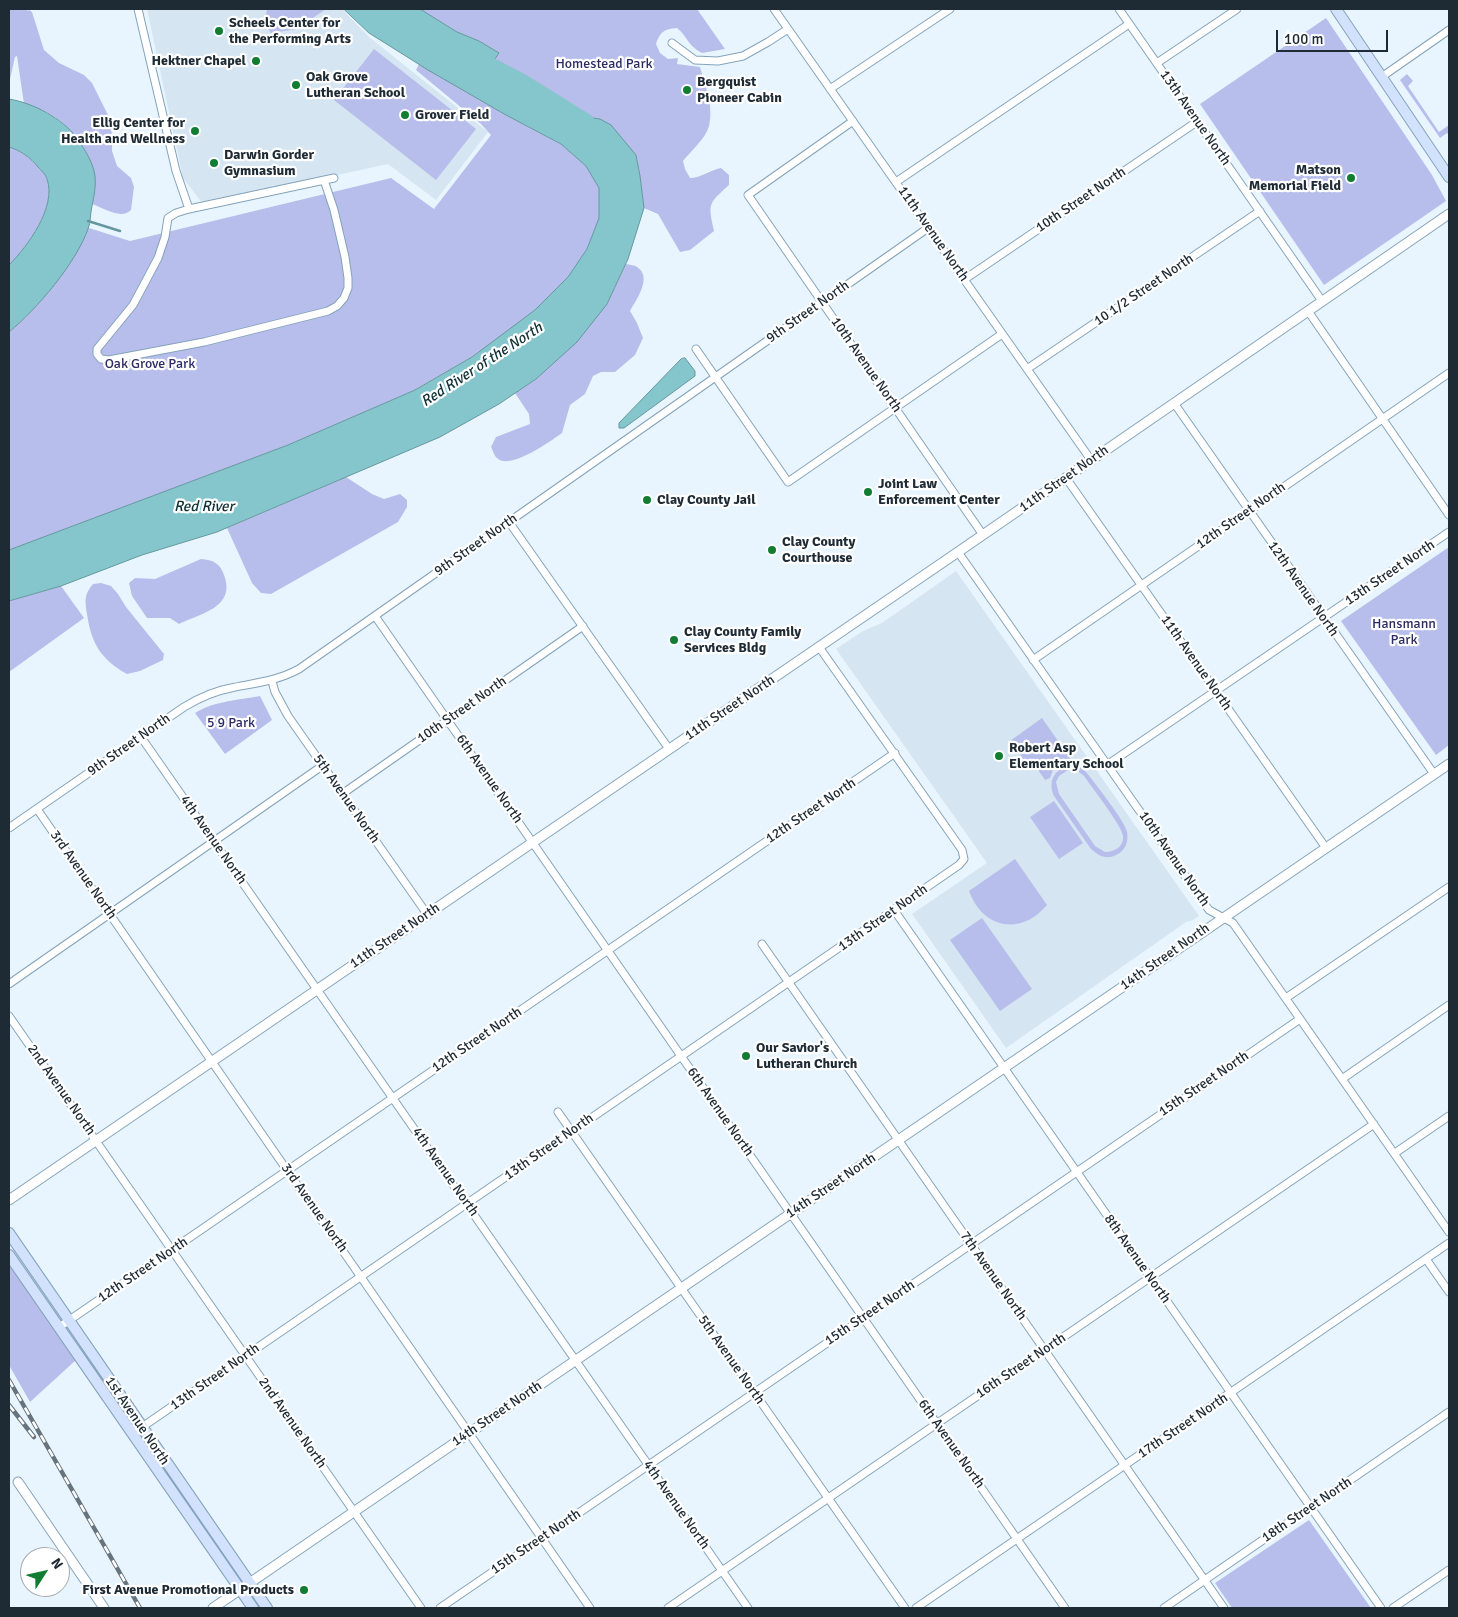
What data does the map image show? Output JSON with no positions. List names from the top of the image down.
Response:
{
  "streets": {
    "main road": ["1st Avenue North"],
    "street": [
      "13th Avenue North",
      "10th Street North",
      "11th Avenue North",
      "10 1/2 Street North",
      "9th Street North",
      "10th Avenue North",
      "11th Street North",
      "12th Street North",
      "13th Street North",
      "12th Avenue North",
      "6th Avenue North",
      "5th Avenue North",
      "4th Avenue North",
      "3rd Avenue North",
      "14th Street North",
      "15th Street North",
      "2nd Avenue North",
      "8th Avenue North",
      "7th Avenue North",
      "16th Street North",
      "17th Street North",
      "18th Street North"
    ]
  },
  "crossings": [
    ["13th Avenue North", "10th Street North"],
    ["13th Avenue North", "10 1/2 Street North"],
    ["13th Avenue North", "11th Street North"],
    ["10th Street North", "11th Avenue North"],
    ["10th Street North", "6th Avenue North"],
    ["10th Street North", "5th Avenue North"],
    ["11th Avenue North", "10 1/2 Street North"],
    ["11th Avenue North", "9th Street North"],
    ["11th Avenue North", "10th Avenue North"],
    ["11th Avenue North", "11th Street North"],
    ["11th Avenue North", "12th Street North"],
    ["11th Avenue North", "13th Street North"],
    ["11th Avenue North", "14th Street North"],
    ["9th Street North", "10th Avenue North"],
    ["9th Street North", "6th Avenue North"],
    ["9th Street North", "5th Avenue North"],
    ["9th Street North", "4th Avenue North"],
    ["9th Street North", "3rd Avenue North"],
    ["10th Avenue North", "11th Street North"],
    ["10th Avenue North", "12th Street North"],
    ["10th Avenue North", "13th Street North"],
    ["10th Avenue North", "14th Street North"],
    ["10th Avenue North", "15th Street North"],
    ["10th Avenue North", "16th Street North"],
    ["11th Street North", "12th Avenue North"],
    ["11th Street North", "6th Avenue North"],
    ["11th Street North", "5th Avenue North"],
    ["11th Street North", "4th Avenue North"],
    ["11th Street North", "3rd Avenue North"],
    ["11th Street North", "2nd Avenue North"],
    ["12th Street North", "13th Street North"],
    ["12th Street North", "12th Avenue North"],
    ["12th Street North", "6th Avenue North"],
    ["12th Street North", "4th Avenue North"],
    ["12th Street North", "3rd Avenue North"],
    ["12th Street North", "2nd Avenue North"],
    ["12th Street North", "1st Avenue North"],
    ["13th Street North", "12th Avenue North"],
    ["13th Street North", "6th Avenue North"],
    ["13th Street North", "5th Avenue North"],
    ["13th Street North", "4th Avenue North"],
    ["13th Street North", "3rd Avenue North"],
    ["13th Street North", "2nd Avenue North"],
    ["13th Street North", "8th Avenue North"],
    ["13th Street North", "7th Avenue North"],
    ["13th Street North", "1st Avenue North"],
    ["12th Avenue North", "14th Street North"],
    ["6th Avenue North", "14th Street North"],
    ["6th Avenue North", "15th Street North"],
    ["6th Avenue North", "16th Street North"],
    ["6th Avenue North", "17th Street North"],
    ["5th Avenue North", "14th Street North"],
    ["5th Avenue North", "15th Street North"],
    ["5th Avenue North", "16th Street North"],
    ["4th Avenue North", "14th Street North"],
    ["4th Avenue North", "15th Street North"],
    ["4th Avenue North", "16th Street North"],
    ["3rd Avenue North", "14th Street North"],
    ["3rd Avenue North", "15th Street North"],
    ["14th Street North", "2nd Avenue North"],
    ["14th Street North", "8th Avenue North"],
    ["14th Street North", "7th Avenue North"],
    ["14th Street North", "1st Avenue North"],
    ["15th Street North", "8th Avenue North"],
    ["15th Street North", "7th Avenue North"],
    ["8th Avenue North", "16th Street North"],
    ["8th Avenue North", "17th Street North"],
    ["8th Avenue North", "18th Street North"],
    ["7th Avenue North", "16th Street North"],
    ["7th Avenue North", "17th Street North"],
    ["7th Avenue North", "18th Street North"]
  ],
  "water": ["Red River of the North", "Red River"],
  "parks": [
    "Homestead Park",
    "Oak Grove Park",
    "Hansmann Park",
    "5 9 Park"
  ],
  "places": [
    "Scheels Center for the Performing Arts",
    "Hektner Chapel",
    "Oak Grove Lutheran School",
    "Bergquist Pioneer Cabin",
    "Grover Field",
    "Ellig Center for Health and Wellness",
    "Darwin Gorder Gymnasium",
    "Matson Memorial Field",
    "Joint Law Enforcement Center",
    "Clay County Jail",
    "Clay County Courthouse",
    "Clay County Family Services Bldg",
    "Robert Asp Elementary School",
    "Our Savior's Lutheran Church",
    "First Avenue Promotional Products"
  ],
  "scale_bar": "100 m",
  "north": "top right"
}
